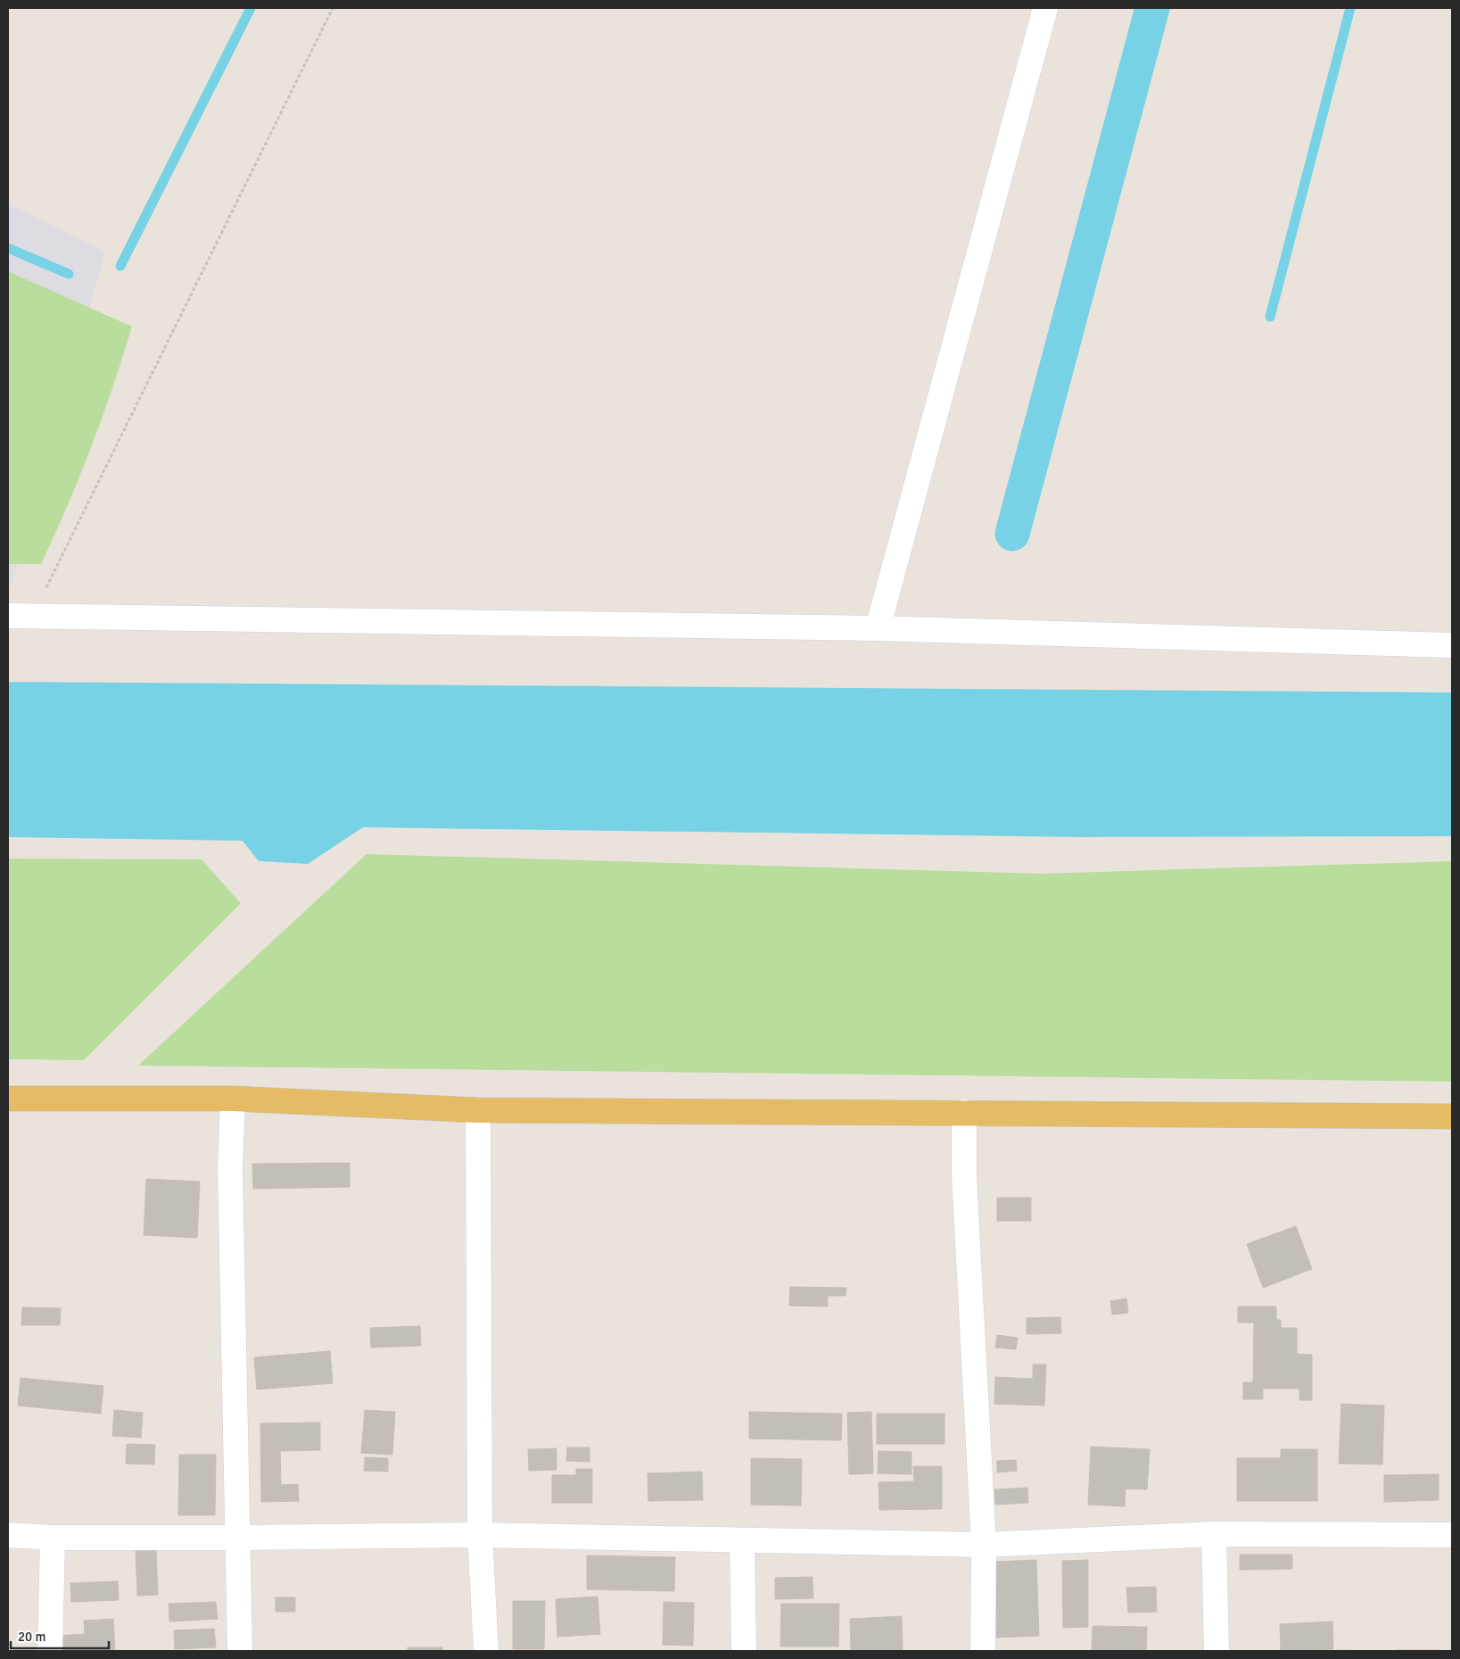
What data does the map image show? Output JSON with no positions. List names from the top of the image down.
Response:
{
  "scale_bar": "20 m"
}
